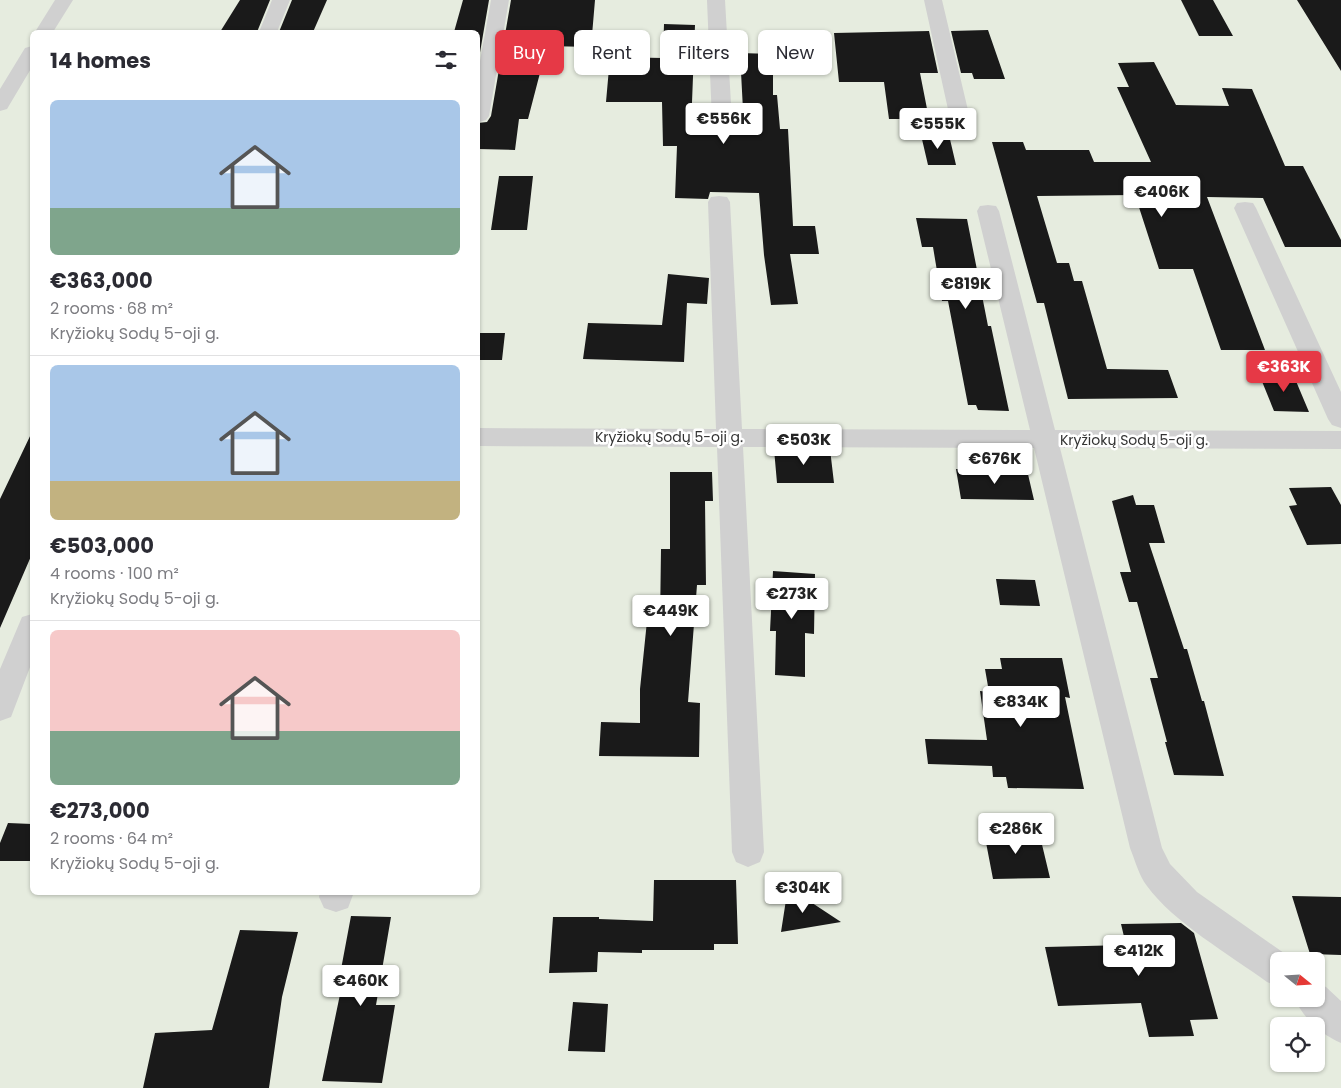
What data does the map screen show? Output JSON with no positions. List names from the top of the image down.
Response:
{
  "streets": {
    "street": ["Kryžiokų Sodų 5-oji g."]
  },
  "north": "right",
  "page": {
    "chip": [
      "Buy",
      "Rent",
      "Filters",
      "New"
    ],
    "heading": "14 homes",
    "list": [
      {
        "name": "€363,000",
        "note": "2 rooms · 68 m² · Kryžiokų Sodų 5-oji g."
      },
      {
        "name": "€503,000",
        "note": "4 rooms · 100 m² · Kryžiokų Sodų 5-oji g."
      },
      {
        "name": "€273,000",
        "note": "2 rooms · 64 m² · Kryžiokų Sodų 5-oji g."
      }
    ],
    "price": [
      "€556K",
      "€555K",
      "€406K",
      "€819K",
      "€363K",
      "€503K",
      "€676K",
      "€273K",
      "€449K",
      "€834K",
      "€286K",
      "€304K",
      "€412K",
      "€460K"
    ]
  }
}
